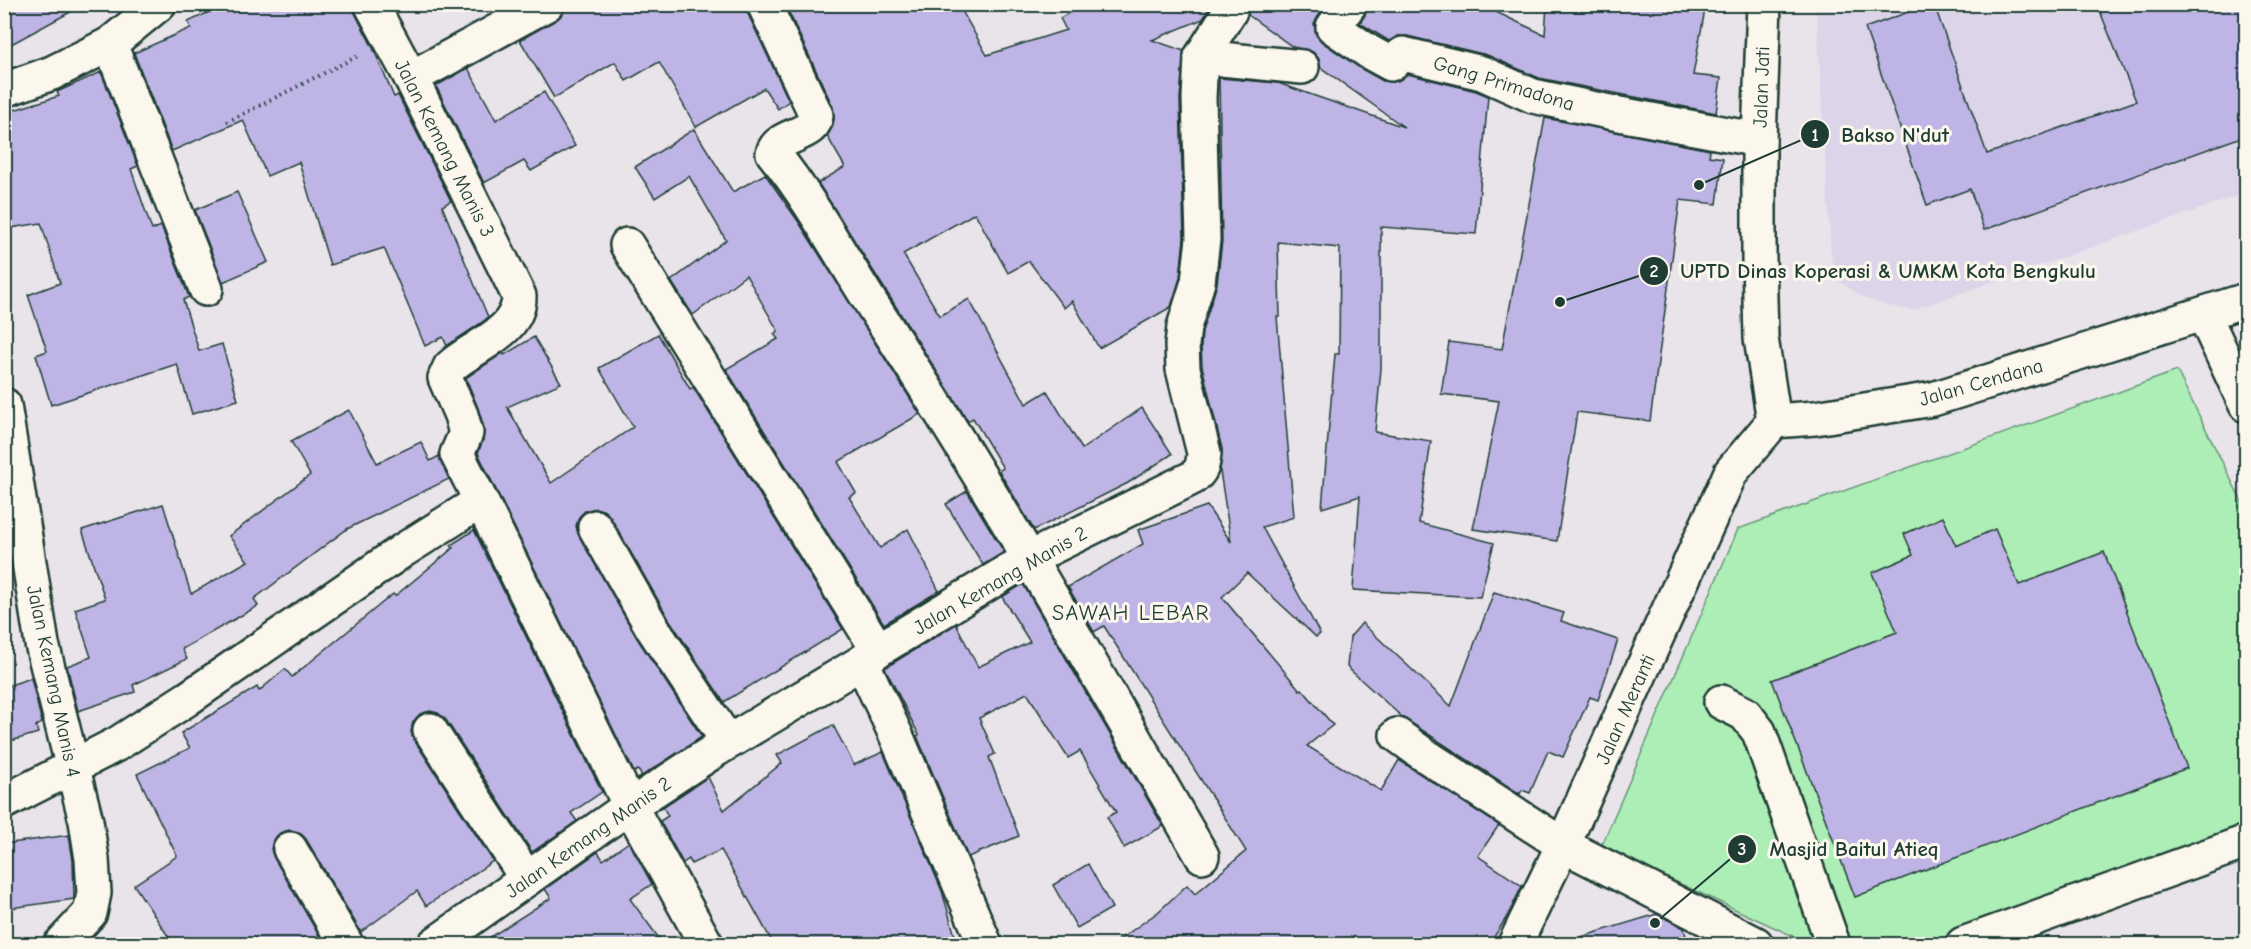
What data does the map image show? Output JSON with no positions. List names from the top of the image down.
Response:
{
  "streets": {
    "street": [
      "Gang Primadona",
      "Jalan Jati",
      "Jalan Kemang Manis 3",
      "Jalan Cendana",
      "Jalan Kemang Manis 2",
      "Jalan Kemang Manis 4",
      "Jalan Meranti"
    ]
  },
  "crossings": [
    ["Gang Primadona", "Jalan Jati"],
    ["Jalan Jati", "Jalan Cendana"],
    ["Jalan Jati", "Jalan Meranti"],
    ["Jalan Cendana", "Jalan Meranti"]
  ],
  "districts": ["SAWAH LEBAR"],
  "places": ["Bakso N'dut", "UPTD Dinas Koperasi & UMKM Kota Bengkulu", "Masjid Baitul Atieq"]
}
